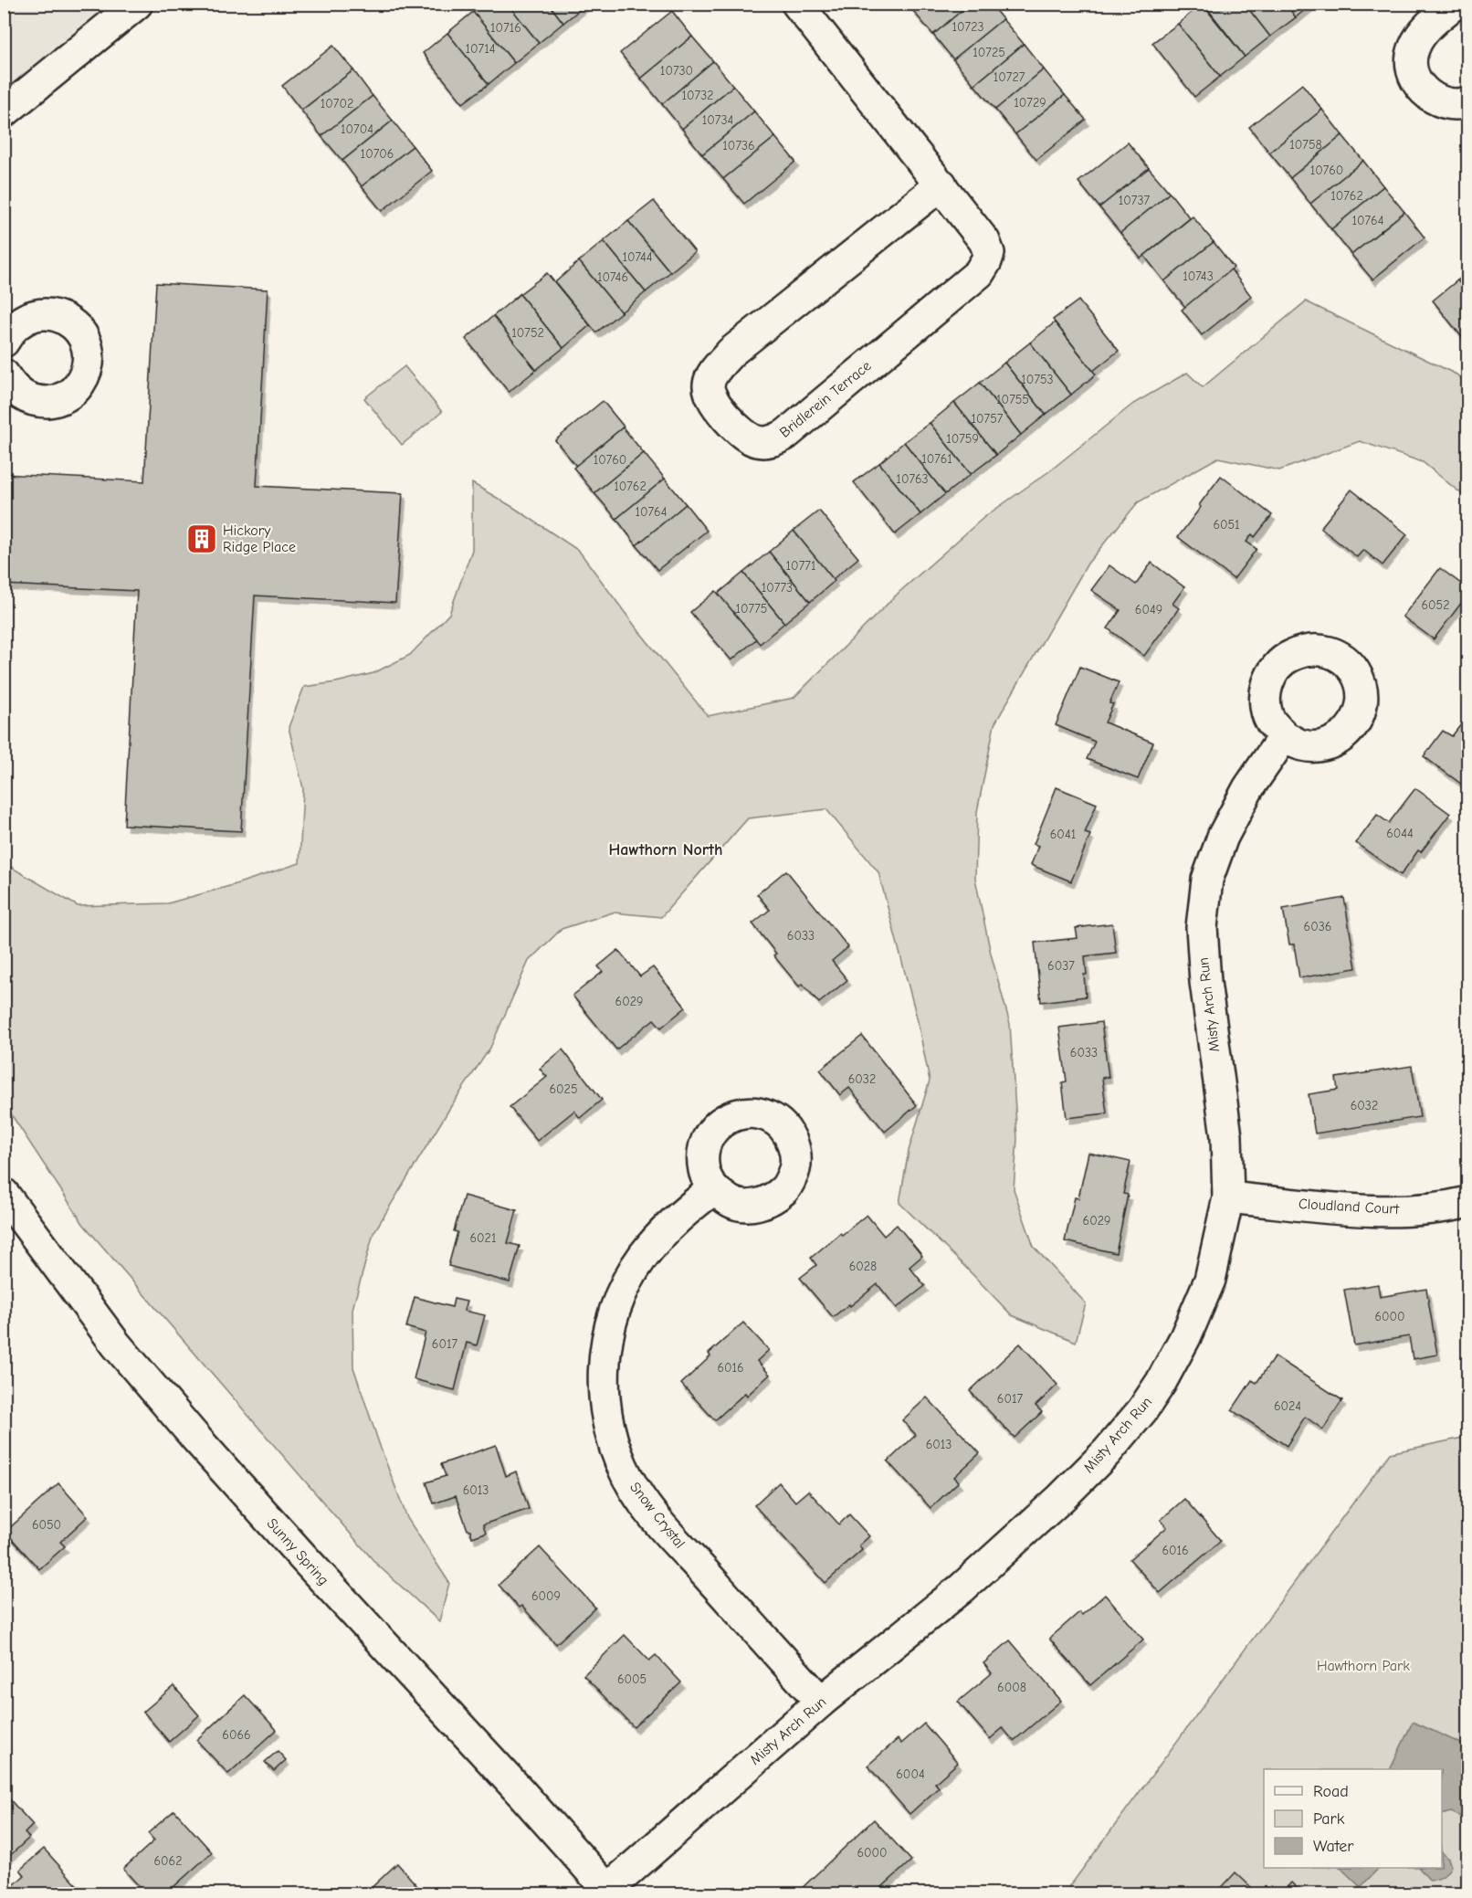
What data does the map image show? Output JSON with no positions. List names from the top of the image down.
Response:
{
  "streets": {
    "street": [
      "Bridlerein Terrace",
      "Misty Arch Run",
      "Cloudland Court",
      "Snow Crystal",
      "Sunny Spring"
    ]
  },
  "crossings": [
    ["Misty Arch Run", "Cloudland Court"],
    ["Misty Arch Run", "Snow Crystal"],
    ["Misty Arch Run", "Sunny Spring"]
  ],
  "districts": ["Hawthorn North"],
  "parks": ["Hawthorn Park"],
  "places": {
    "building": ["Hickory Ridge Place"]
  },
  "house_numbers": [
    "10723",
    "10716",
    "10714",
    "10725",
    "10730",
    "10727",
    "10732",
    "10729",
    "10702",
    "10734",
    "10704",
    "10758",
    "10736",
    "10706",
    "10760",
    "10762",
    "10737",
    "10764",
    "10744",
    "10743",
    "10746",
    "10752",
    "10753",
    "10755",
    "10757",
    "10759",
    "10761",
    "10760",
    "10763",
    "10762",
    "10764",
    "6051",
    "10771",
    "10773",
    "6052",
    "10775",
    "6049",
    "6044",
    "6041",
    "6036",
    "6033",
    "6037",
    "6029",
    "6033",
    "6032",
    "6025",
    "6032",
    "6029",
    "6021",
    "6028",
    "6000",
    "6017",
    "6016",
    "6017",
    "6024",
    "6013",
    "6013",
    "6050",
    "6016",
    "6009",
    "6005",
    "6008",
    "6066",
    "6004",
    "6000",
    "6062"
  ],
  "legend": ["Road", "Park", "Water"]
}
